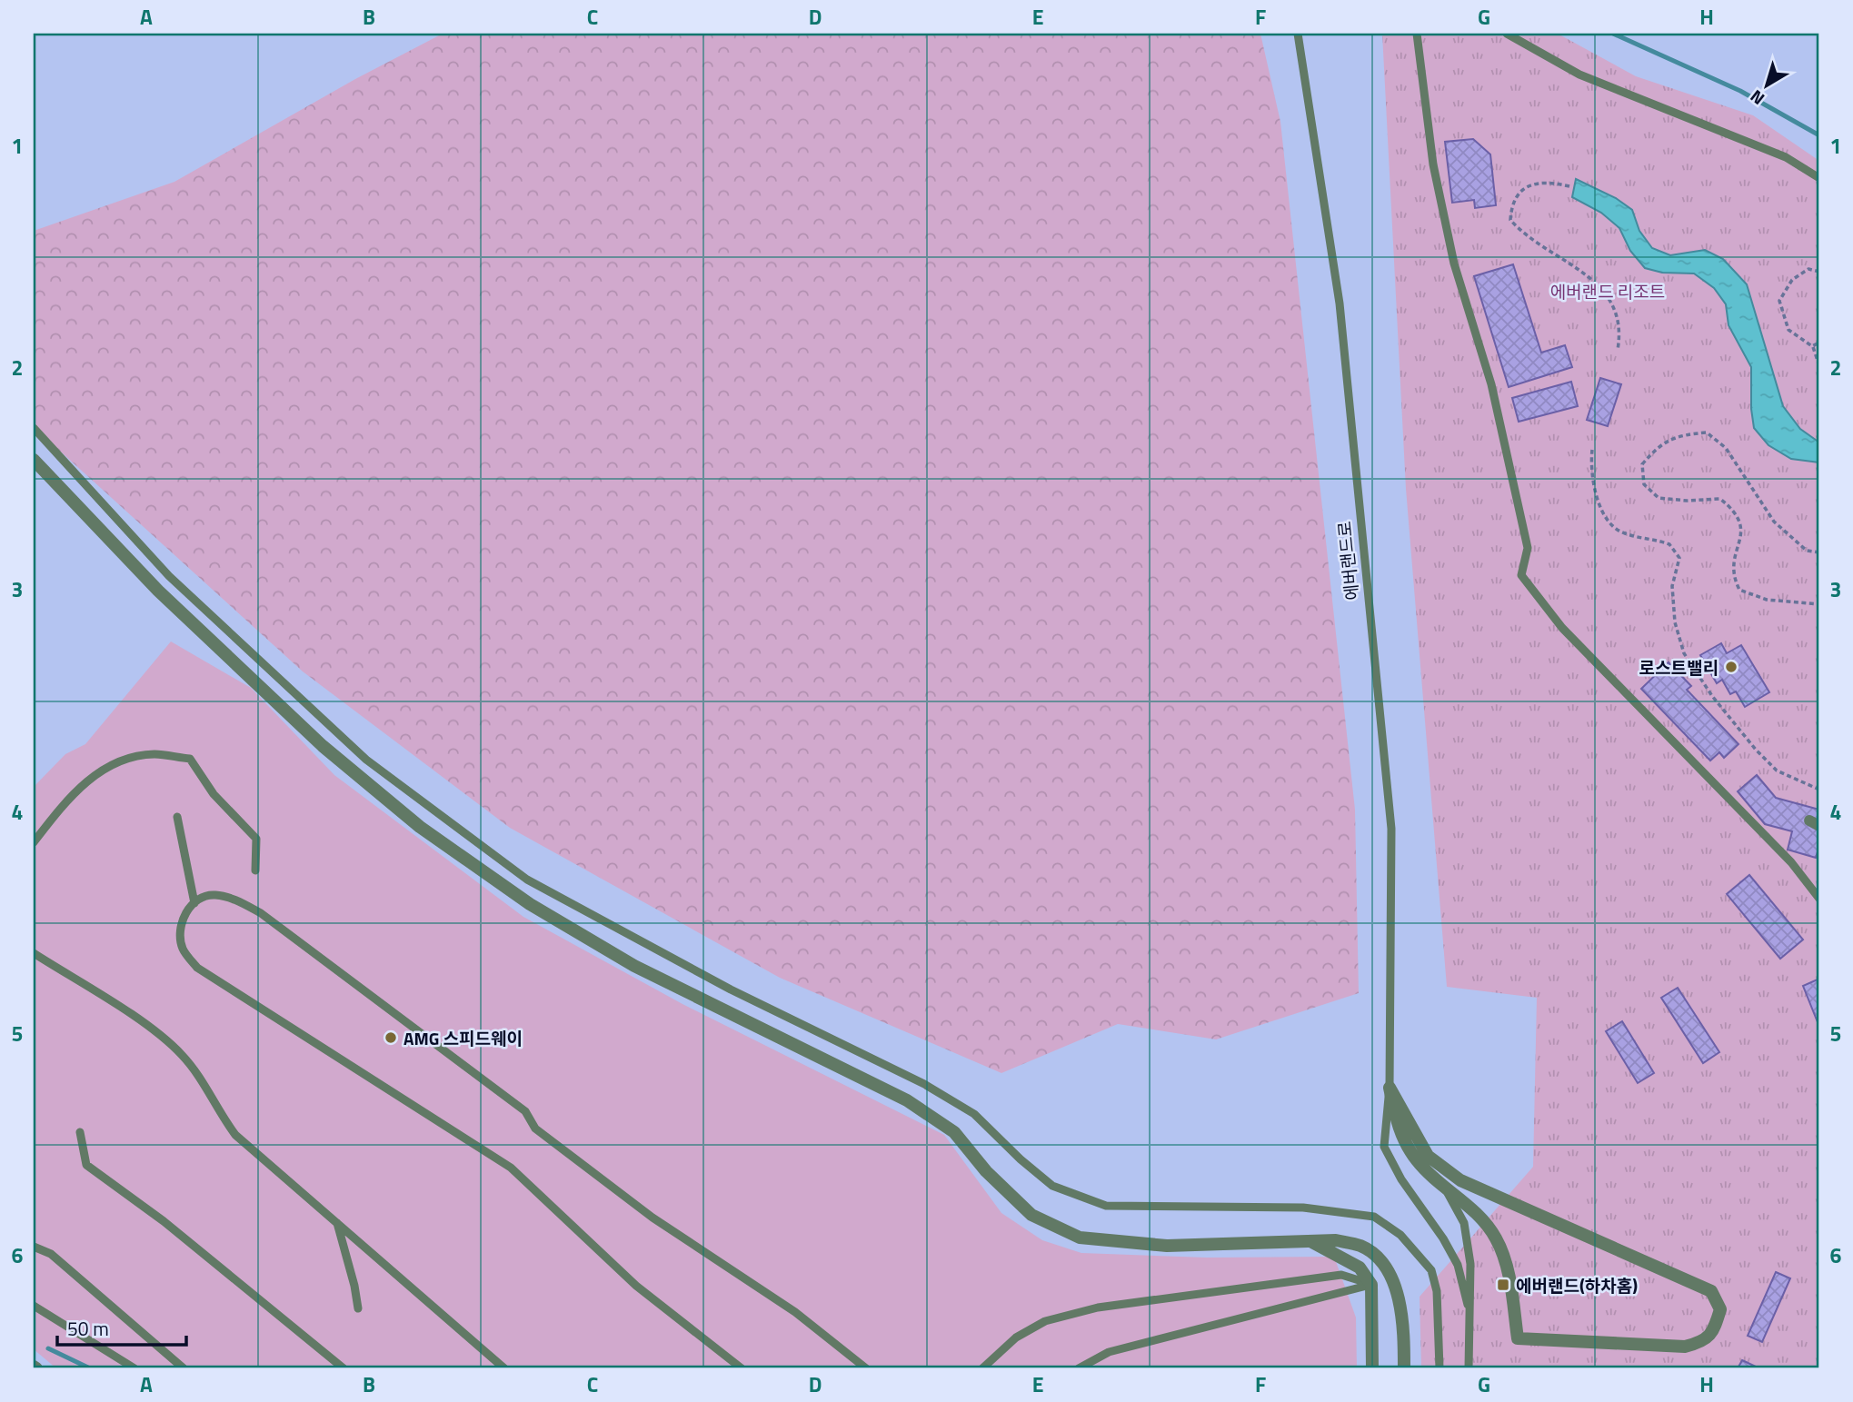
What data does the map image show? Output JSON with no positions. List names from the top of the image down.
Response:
{
  "streets": {
    "lane": ["에버랜드로"]
  },
  "parks": ["에버랜드 리조트"],
  "places": {
    "other": ["로스트밸리", "AMG 스피드웨이"],
    "transit": ["에버랜드(하차홈)"]
  },
  "scale_bar": "50 m",
  "north": "bottom left",
  "grid": {
    "columns": [
      "A",
      "B",
      "C",
      "D",
      "E",
      "F",
      "G",
      "H"
    ],
    "rows": [
      "1",
      "2",
      "3",
      "4",
      "5",
      "6"
    ]
  }
}
